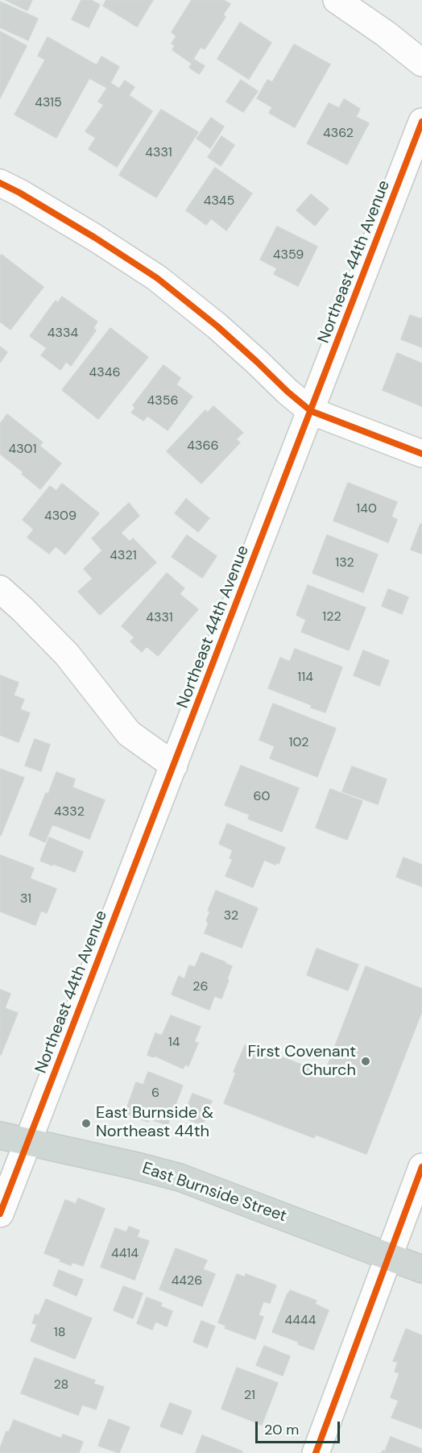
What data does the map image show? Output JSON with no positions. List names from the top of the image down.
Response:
{
  "streets": {
    "main road": ["East Burnside Street"],
    "street": ["Northeast 44th Avenue"]
  },
  "crossings": [
    ["Northeast 44th Avenue", "East Burnside Street"]
  ],
  "places": ["First Covenant Church", "East Burnside & Northeast 44th"],
  "house_numbers": [
    "4315",
    "4362",
    "4331",
    "4345",
    "4359",
    "4334",
    "4346",
    "4356",
    "4366",
    "4301",
    "140",
    "4309",
    "4321",
    "132",
    "122",
    "4331",
    "114",
    "102",
    "60",
    "4332",
    "31",
    "32",
    "26",
    "14",
    "6",
    "4414",
    "4426",
    "4444",
    "18",
    "28",
    "21"
  ],
  "scale_bar": "20 m"
}
